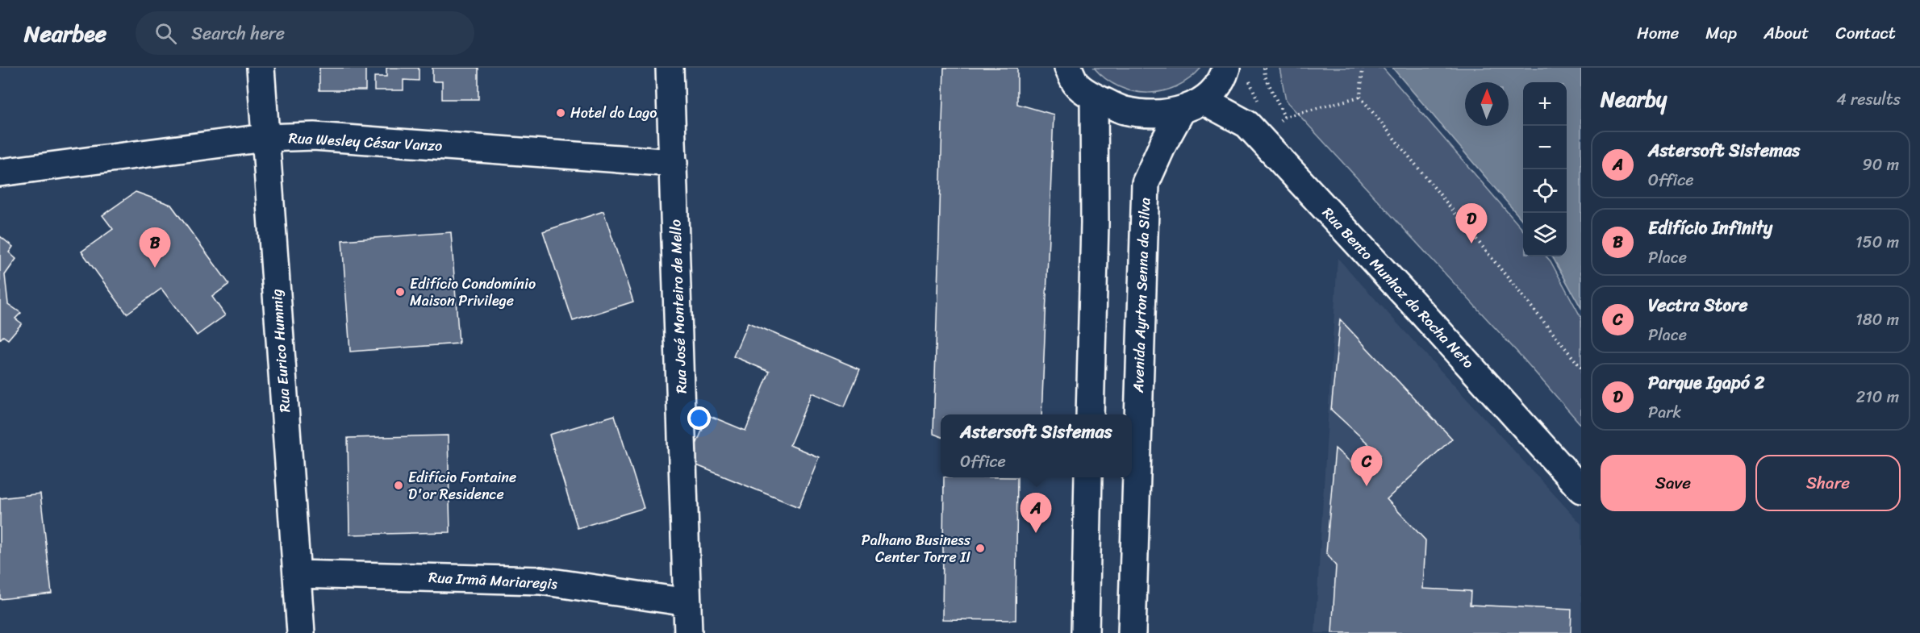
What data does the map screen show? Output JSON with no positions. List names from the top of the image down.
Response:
{
  "streets": {
    "street": [
      "Rua Wesley César Vanzo",
      "Rua Bento Munhoz da Rocha Neto",
      "Avenida Ayrton Senna da Silva",
      "Rua José Monteiro de Mello",
      "Rua Eurico Hummig",
      "Rua Irmã Mariaregis"
    ]
  },
  "crossings": [
    ["Rua Wesley César Vanzo", "Rua José Monteiro de Mello"],
    ["Rua Wesley César Vanzo", "Rua Eurico Hummig"],
    ["Rua Bento Munhoz da Rocha Neto", "Avenida Ayrton Senna da Silva"],
    ["Rua José Monteiro de Mello", "Rua Irmã Mariaregis"],
    ["Rua Eurico Hummig", "Rua Irmã Mariaregis"]
  ],
  "places": [
    "Hotel do Lago",
    "Edifício Condomínio Maison Privilege",
    "Edifício Fontaine D'or Residence",
    "Palhano Business Center Torre II"
  ],
  "north": "top",
  "page": {
    "header": "Nearbee",
    "search": "Search here",
    "nav": [
      "Home",
      "Map",
      "About",
      "Contact"
    ],
    "heading": ["Nearby", "4 results"],
    "map_buttons": ["+", "−"],
    "list": [
      {
        "mark": "A",
        "name": "Astersoft Sistemas",
        "note": "Office",
        "value": "90 m"
      },
      {
        "mark": "B",
        "name": "Edifício Infinity",
        "note": "Place",
        "value": "150 m"
      },
      {
        "mark": "C",
        "name": "Vectra Store",
        "note": "Place",
        "value": "180 m"
      },
      {
        "mark": "D",
        "name": "Parque Igapó 2",
        "note": "Park",
        "value": "210 m"
      }
    ],
    "pins": [
      "D",
      "B",
      "C",
      "A"
    ],
    "popup": ["Astersoft Sistemas", "Office"],
    "buttons": ["Save", "Share"]
  }
}
